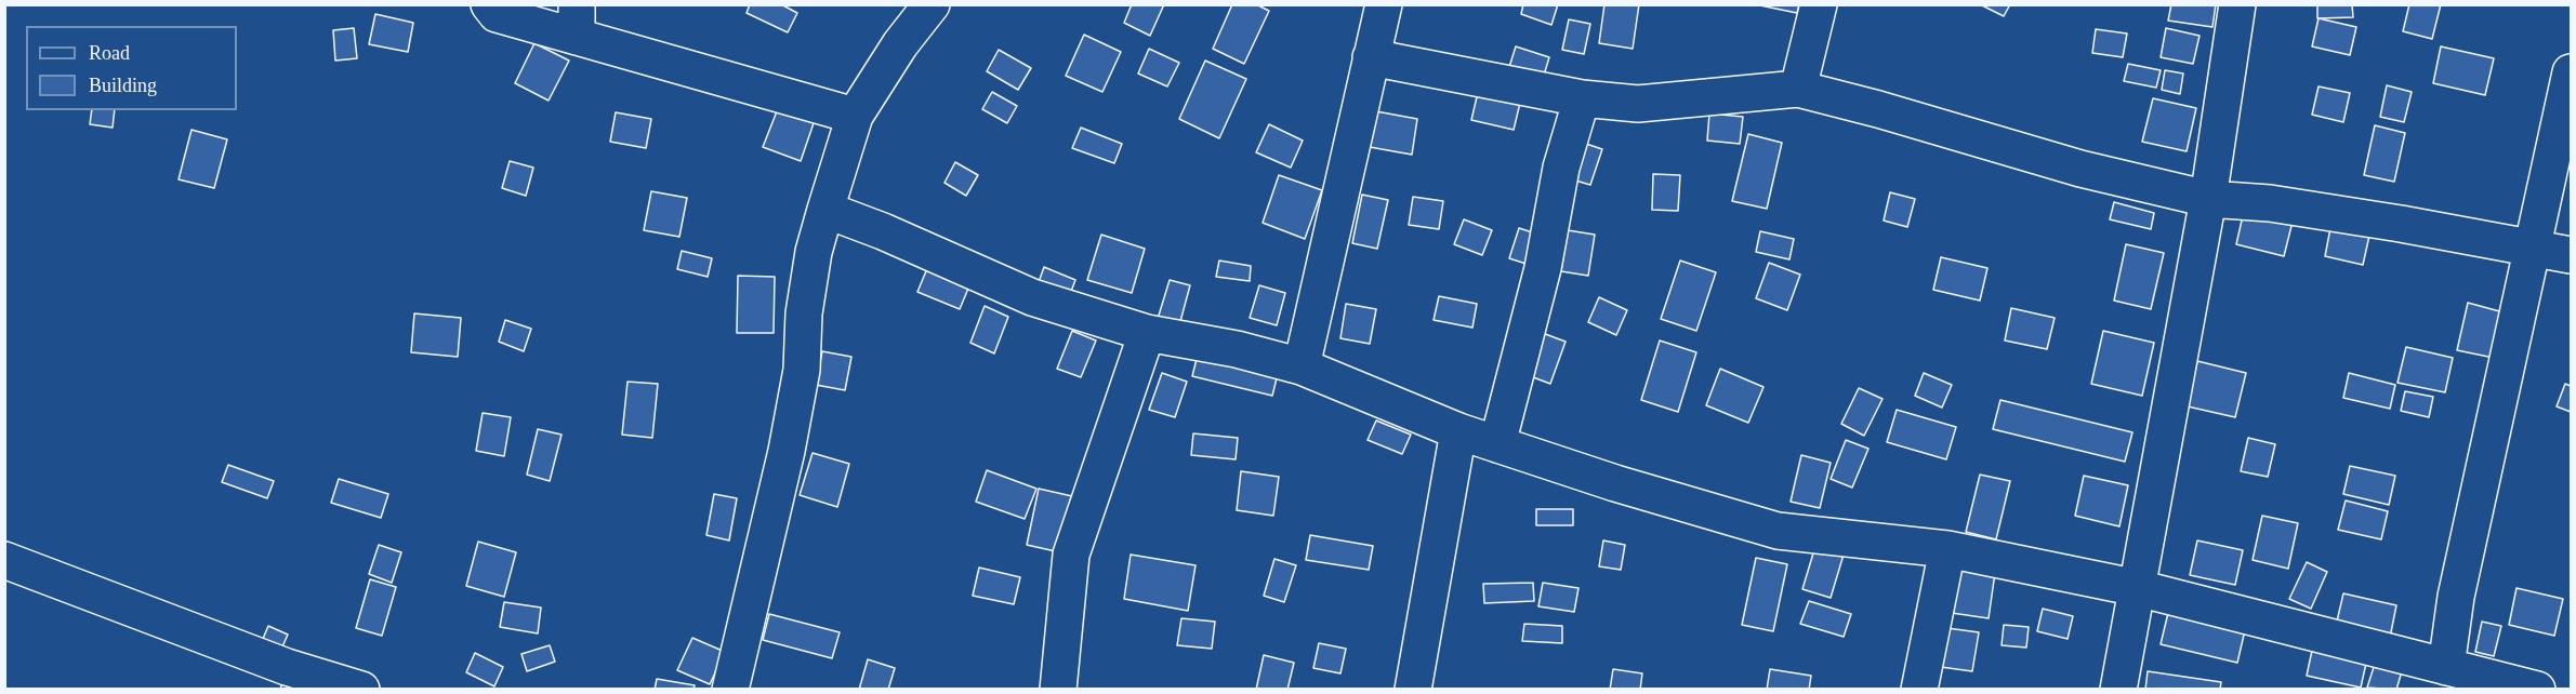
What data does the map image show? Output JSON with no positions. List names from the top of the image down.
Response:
{
  "legend": ["Road", "Building"]
}
